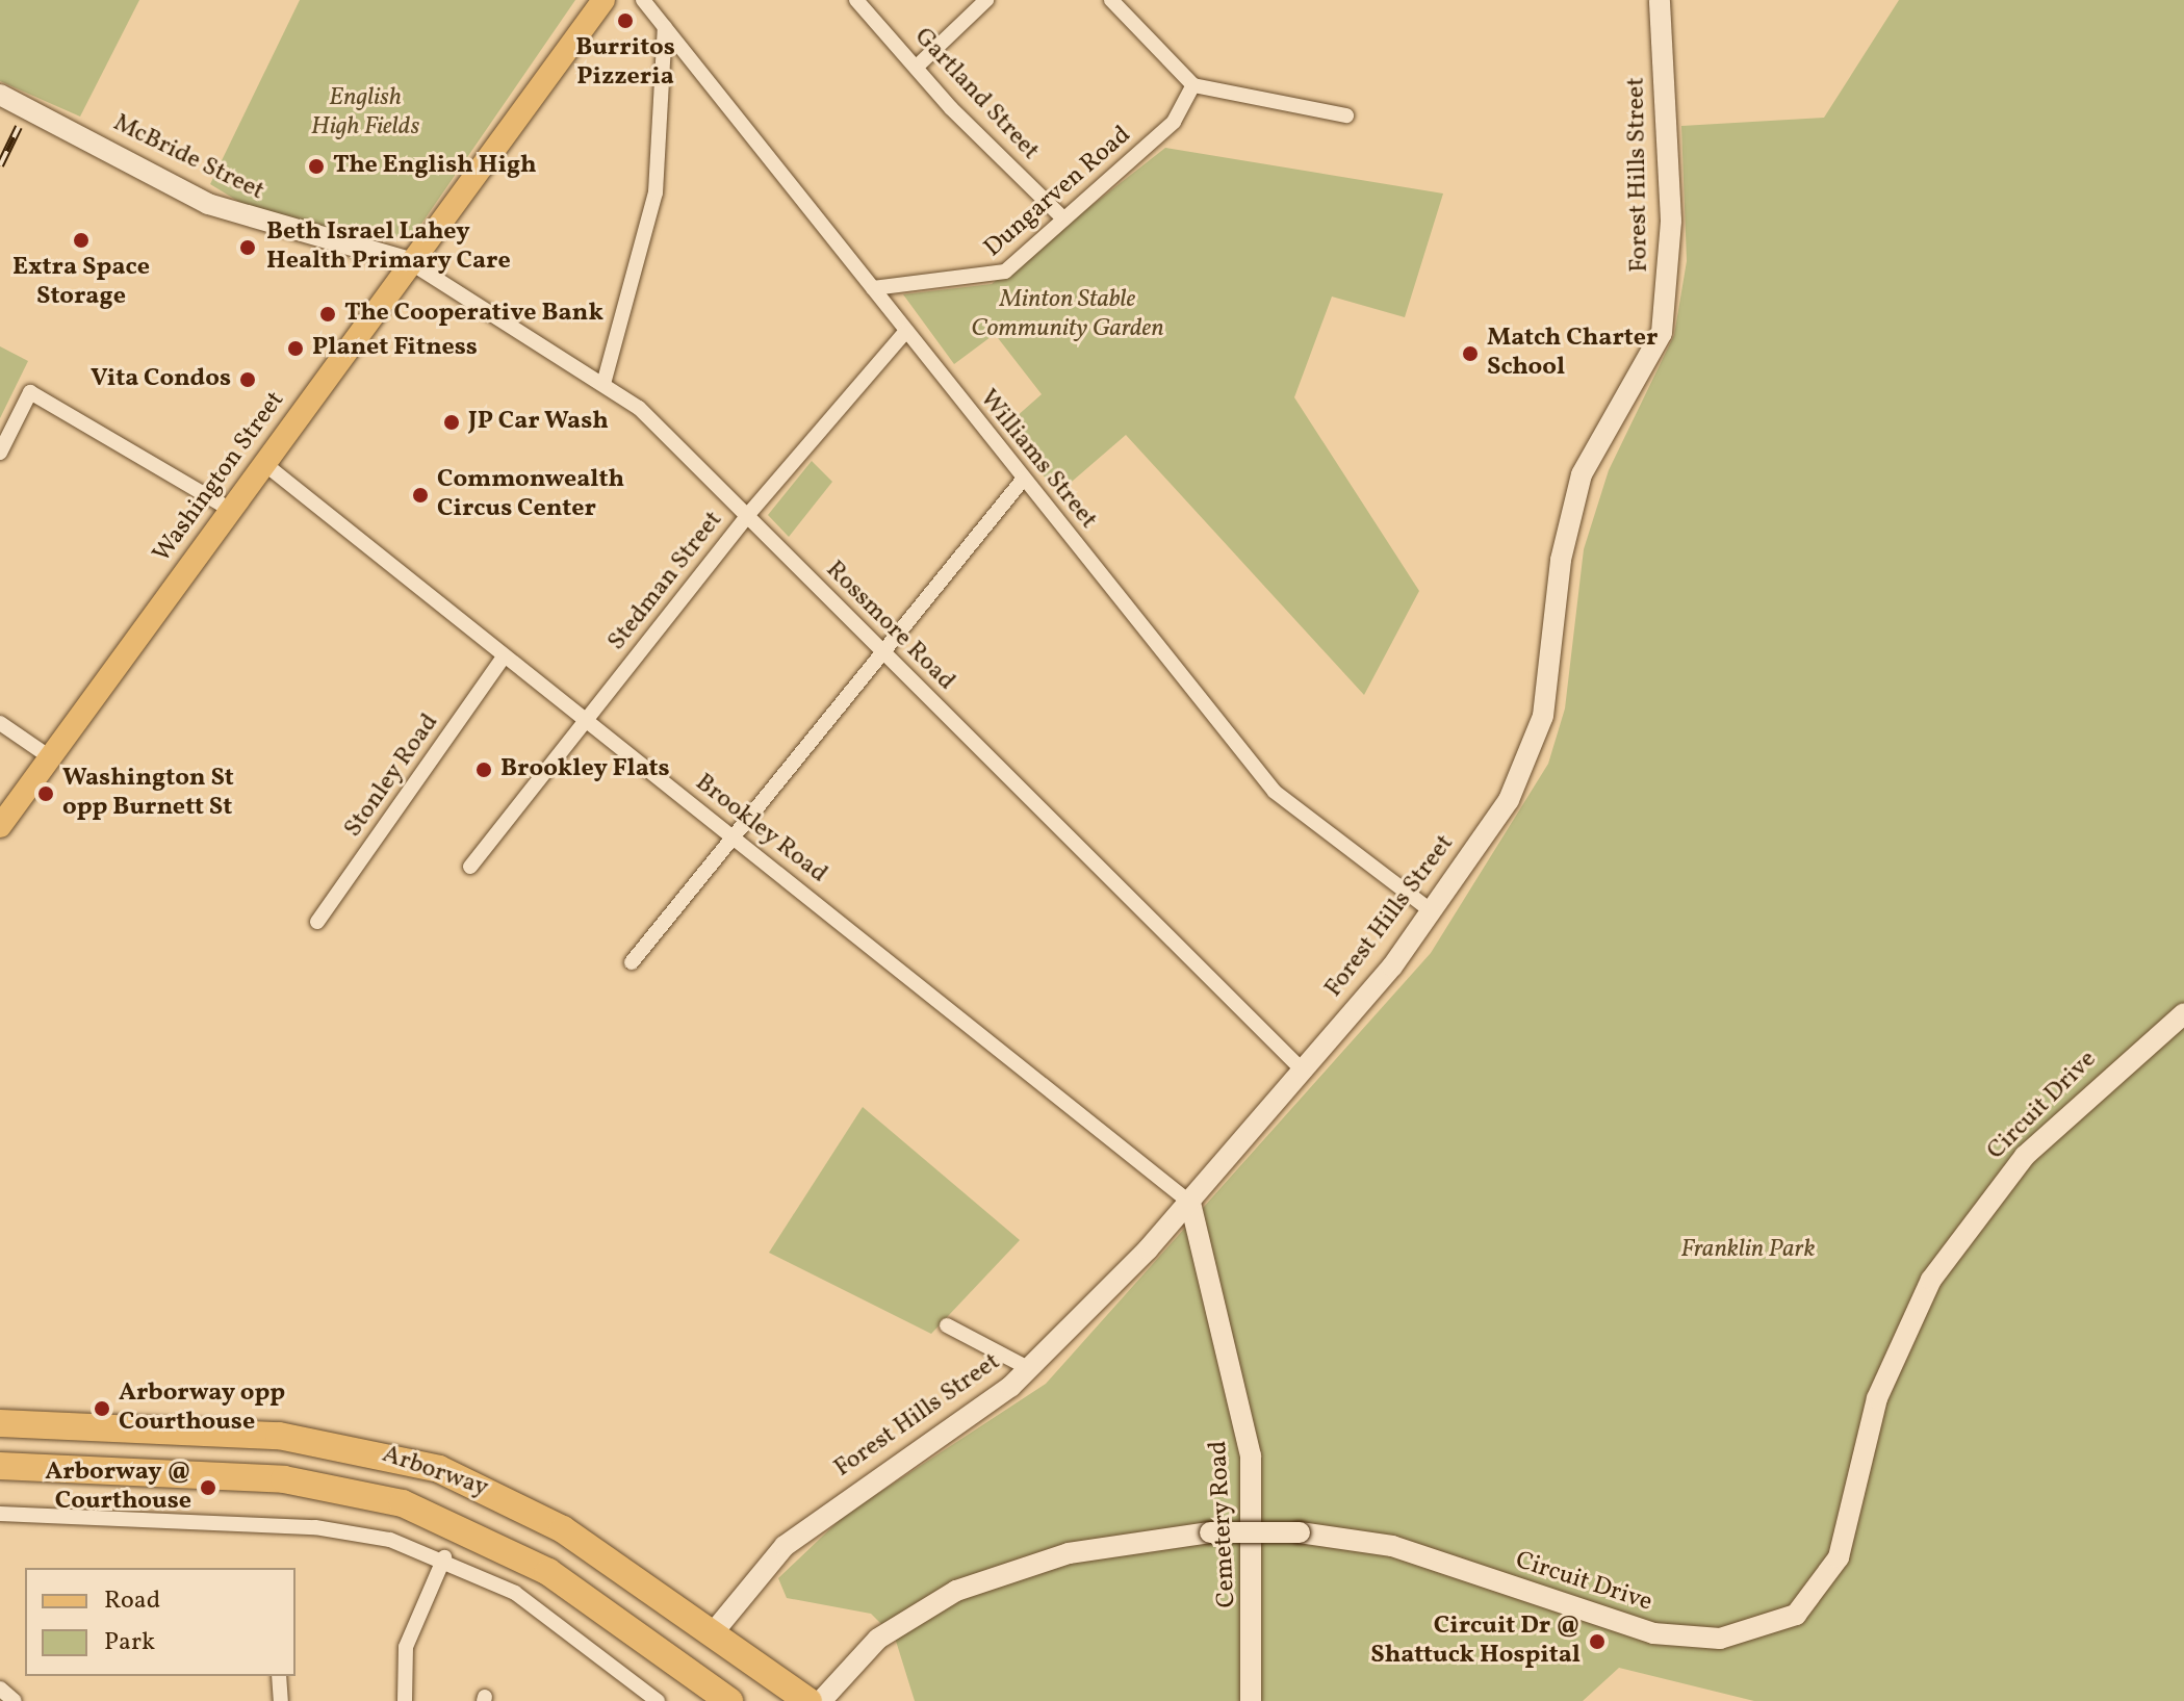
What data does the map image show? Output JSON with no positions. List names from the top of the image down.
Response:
{
  "streets": {
    "highway": ["Arborway"],
    "main road": ["Washington Street"],
    "street": [
      "Gartland Street",
      "McBride Street",
      "Forest Hills Street",
      "Dungarven Road",
      "Williams Street",
      "Stedman Street",
      "Rossmore Road",
      "Stonley Road",
      "Brookley Road",
      "Circuit Drive",
      "Cemetery Road"
    ]
  },
  "crossings": [
    ["Gartland Street", "Dungarven Road"],
    ["McBride Street", "Washington Street"],
    ["McBride Street", "Rossmore Road"],
    ["Forest Hills Street", "Williams Street"],
    ["Forest Hills Street", "Rossmore Road"],
    ["Forest Hills Street", "Brookley Road"],
    ["Forest Hills Street", "Arborway"],
    ["Forest Hills Street", "Cemetery Road"],
    ["Dungarven Road", "Williams Street"],
    ["Williams Street", "Stedman Street"],
    ["Washington Street", "Rossmore Road"],
    ["Washington Street", "Brookley Road"],
    ["Stedman Street", "Rossmore Road"],
    ["Stedman Street", "Brookley Road"],
    ["Stonley Road", "Brookley Road"],
    ["Brookley Road", "Cemetery Road"]
  ],
  "parks": ["English High Fields", "Minton Stable Community Garden", "Franklin Park"],
  "places": [
    "Burritos Pizzeria",
    "The English High",
    "Extra Space Storage",
    "Beth Israel Lahey Health Primary Care",
    "The Cooperative Bank",
    "Planet Fitness",
    "Match Charter School",
    "Vita Condos",
    "JP Car Wash",
    "Commonwealth Circus Center",
    "Brookley Flats",
    "Washington St opp Burnett St",
    "Arborway opp Courthouse",
    "Arborway @ Courthouse",
    "Circuit Dr @ Shattuck Hospital"
  ],
  "legend": ["Road", "Park"]
}
